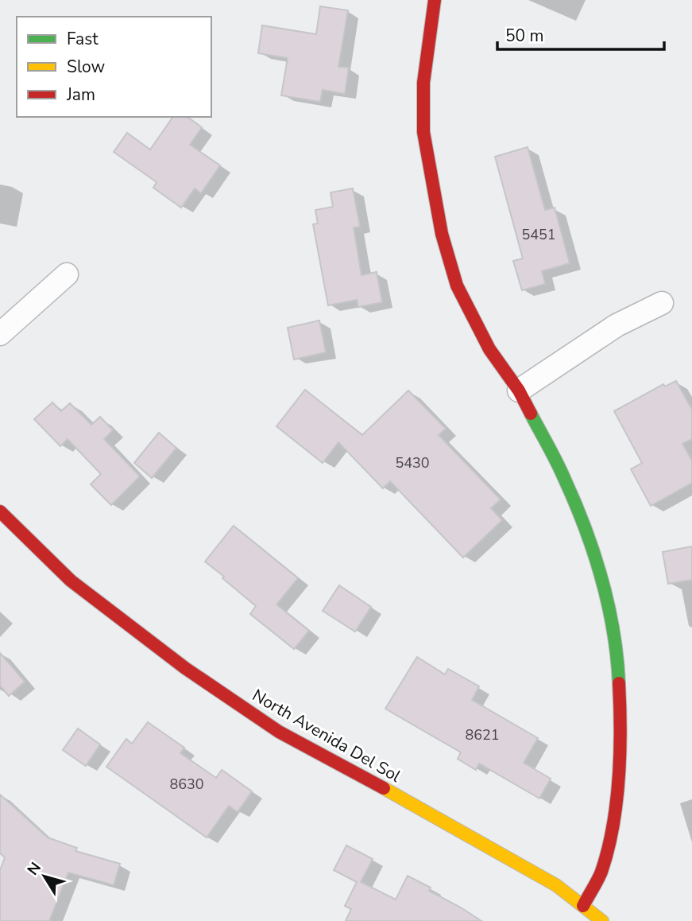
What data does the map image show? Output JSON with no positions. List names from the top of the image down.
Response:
{
  "streets": {
    "street": ["North Avenida Del Sol"]
  },
  "house_numbers": [
    "5451",
    "5430",
    "8621",
    "8630"
  ],
  "legend": ["Fast", "Slow", "Jam"],
  "scale_bar": "50 m",
  "north": "top left"
}
